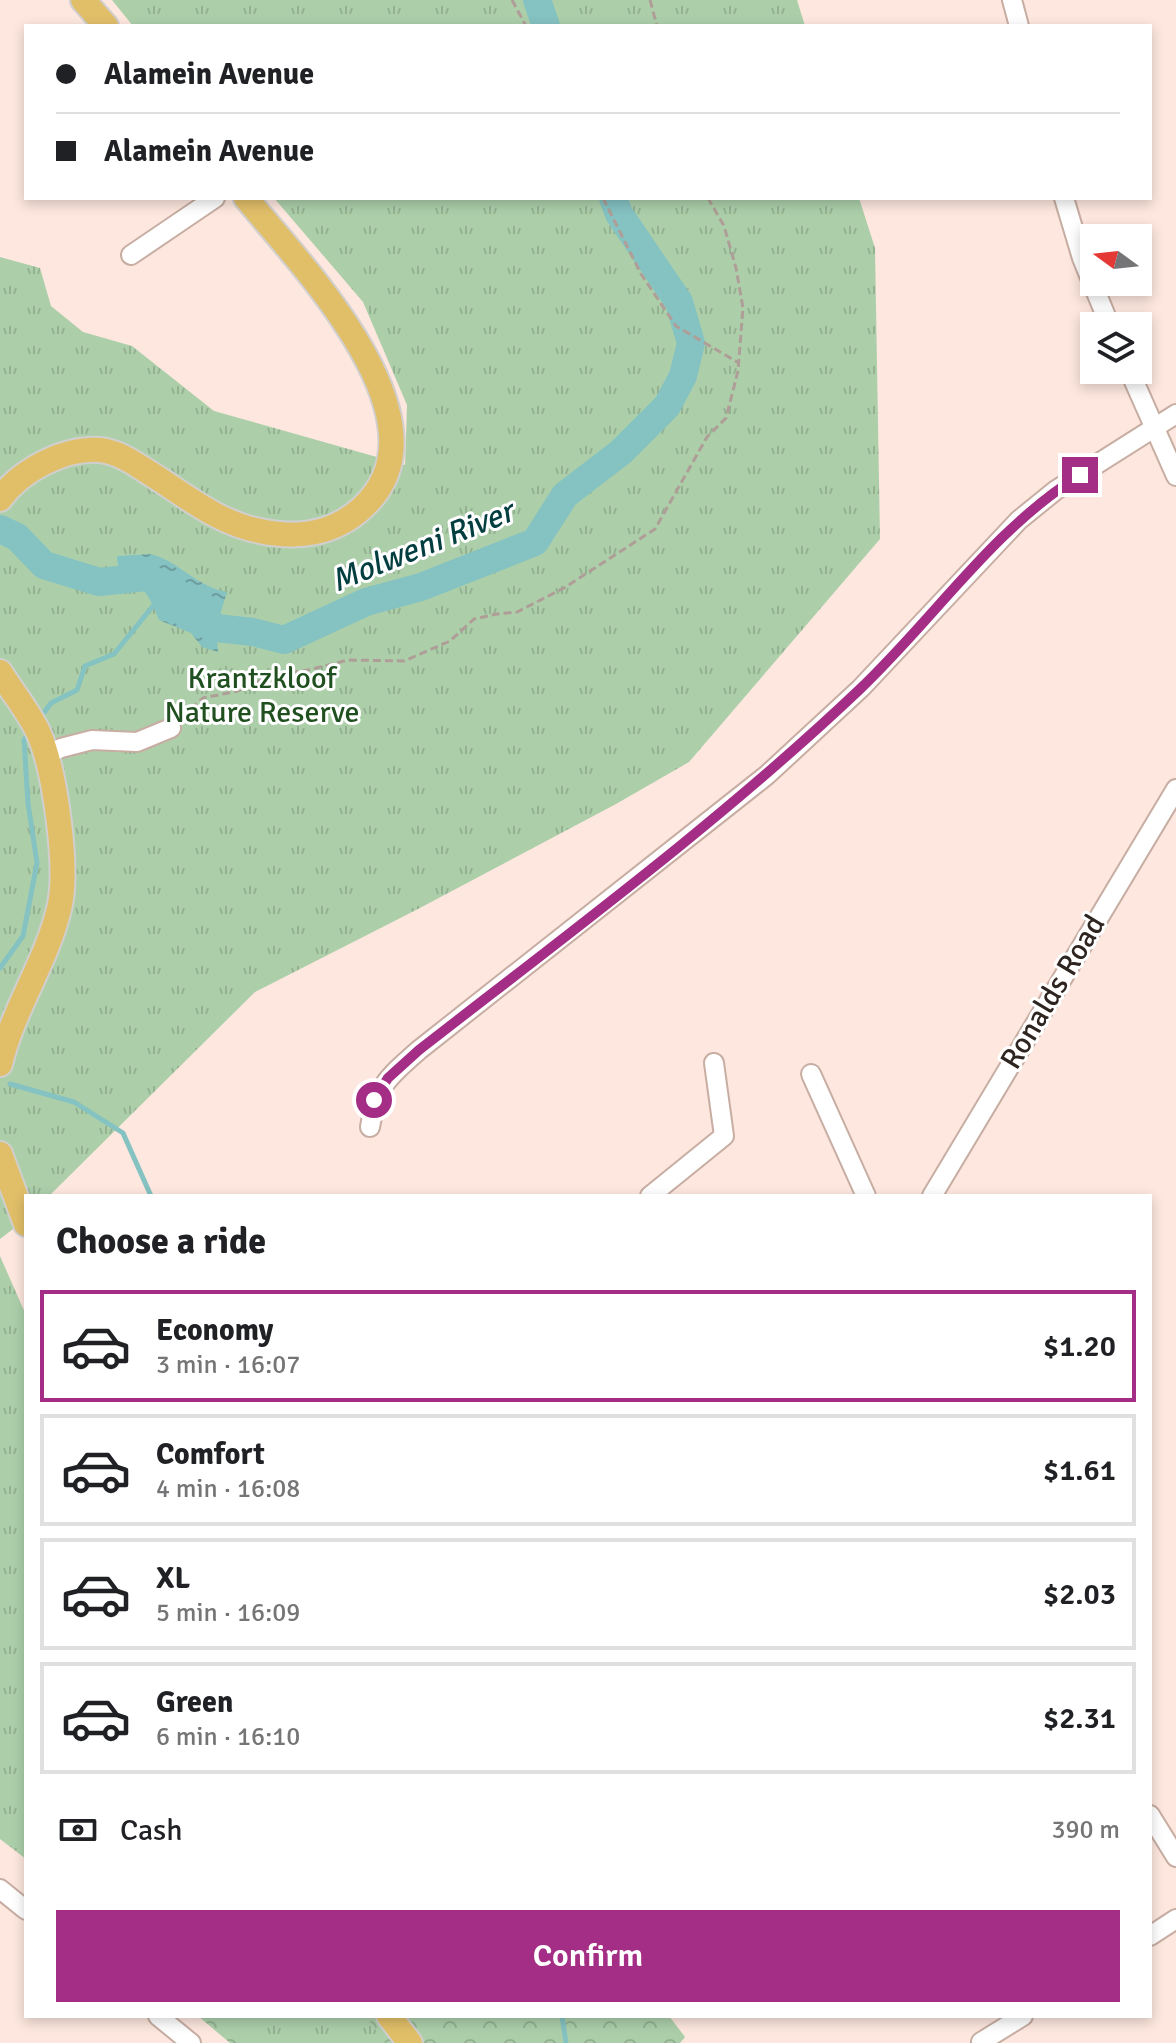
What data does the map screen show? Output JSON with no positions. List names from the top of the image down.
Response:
{
  "streets": {
    "street": ["Ronalds Road"]
  },
  "water": ["Molweni River"],
  "parks": ["Krantzkloof Nature Reserve"],
  "north": "left",
  "page": {
    "banner": ["Alamein Avenue", "Alamein Avenue"],
    "heading": "Choose a ride",
    "list": [
      {
        "name": "Economy",
        "note": "3 min · 16:07",
        "value": "$1.20"
      },
      {
        "name": "Comfort",
        "note": "4 min · 16:08",
        "value": "$1.61"
      },
      {
        "name": "XL",
        "note": "5 min · 16:09",
        "value": "$2.03"
      },
      {
        "name": "Green",
        "note": "6 min · 16:10",
        "value": "$2.31"
      }
    ],
    "pay": ["Cash", "390 m"],
    "buttons": "Confirm"
  }
}
